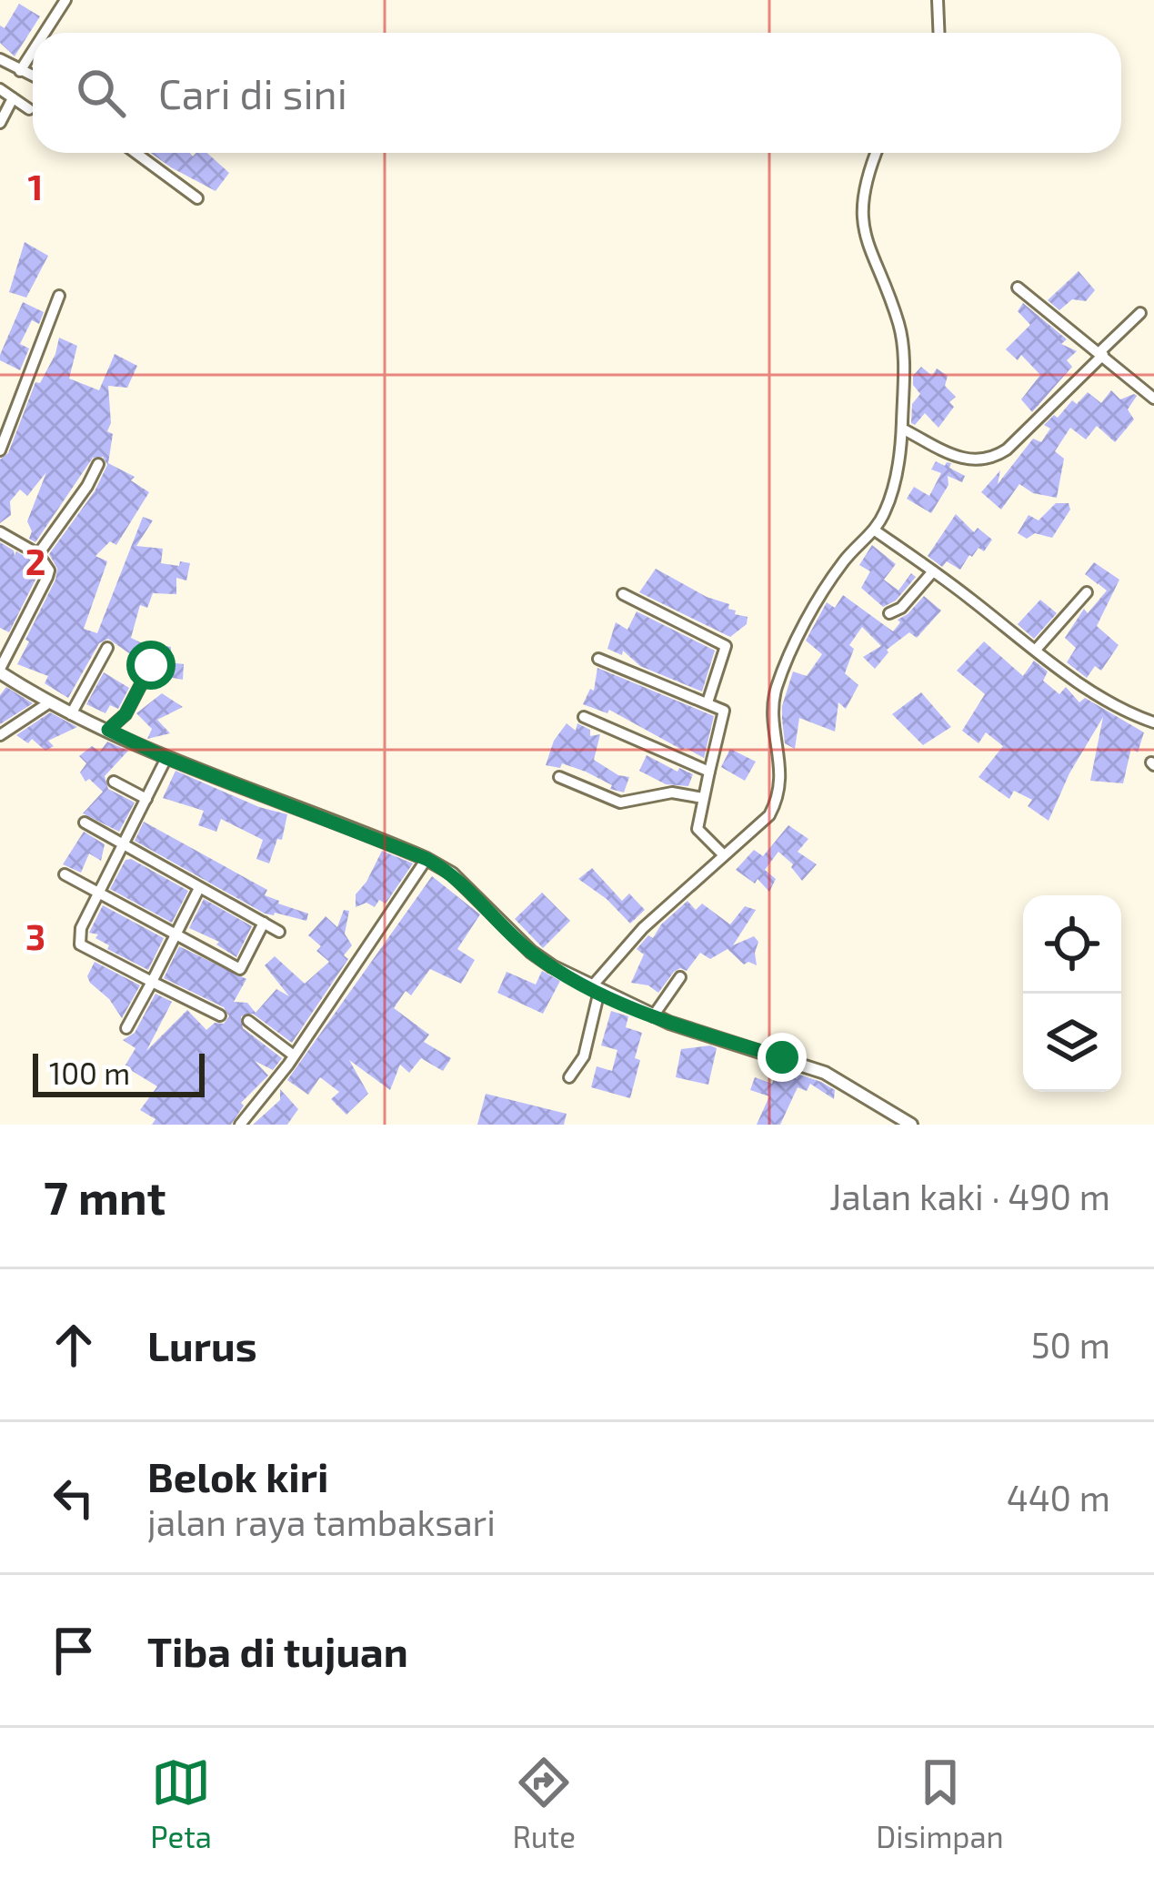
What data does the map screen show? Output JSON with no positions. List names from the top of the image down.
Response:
{
  "scale_bar": "100 m",
  "page": {
    "search": "Cari di sini",
    "scale": "100 m",
    "heading": ["7 mnt", "Jalan kaki · 490 m"],
    "list": [
      ["Lurus", "50 m"],
      ["Belok kiri", "jalan raya tambaksari", "440 m"],
      "Tiba di tujuan"
    ],
    "nav": ["Peta", "Rute", "Disimpan"]
  },
  "grid": {
    "rows": ["1", "2", "3"]
  }
}
